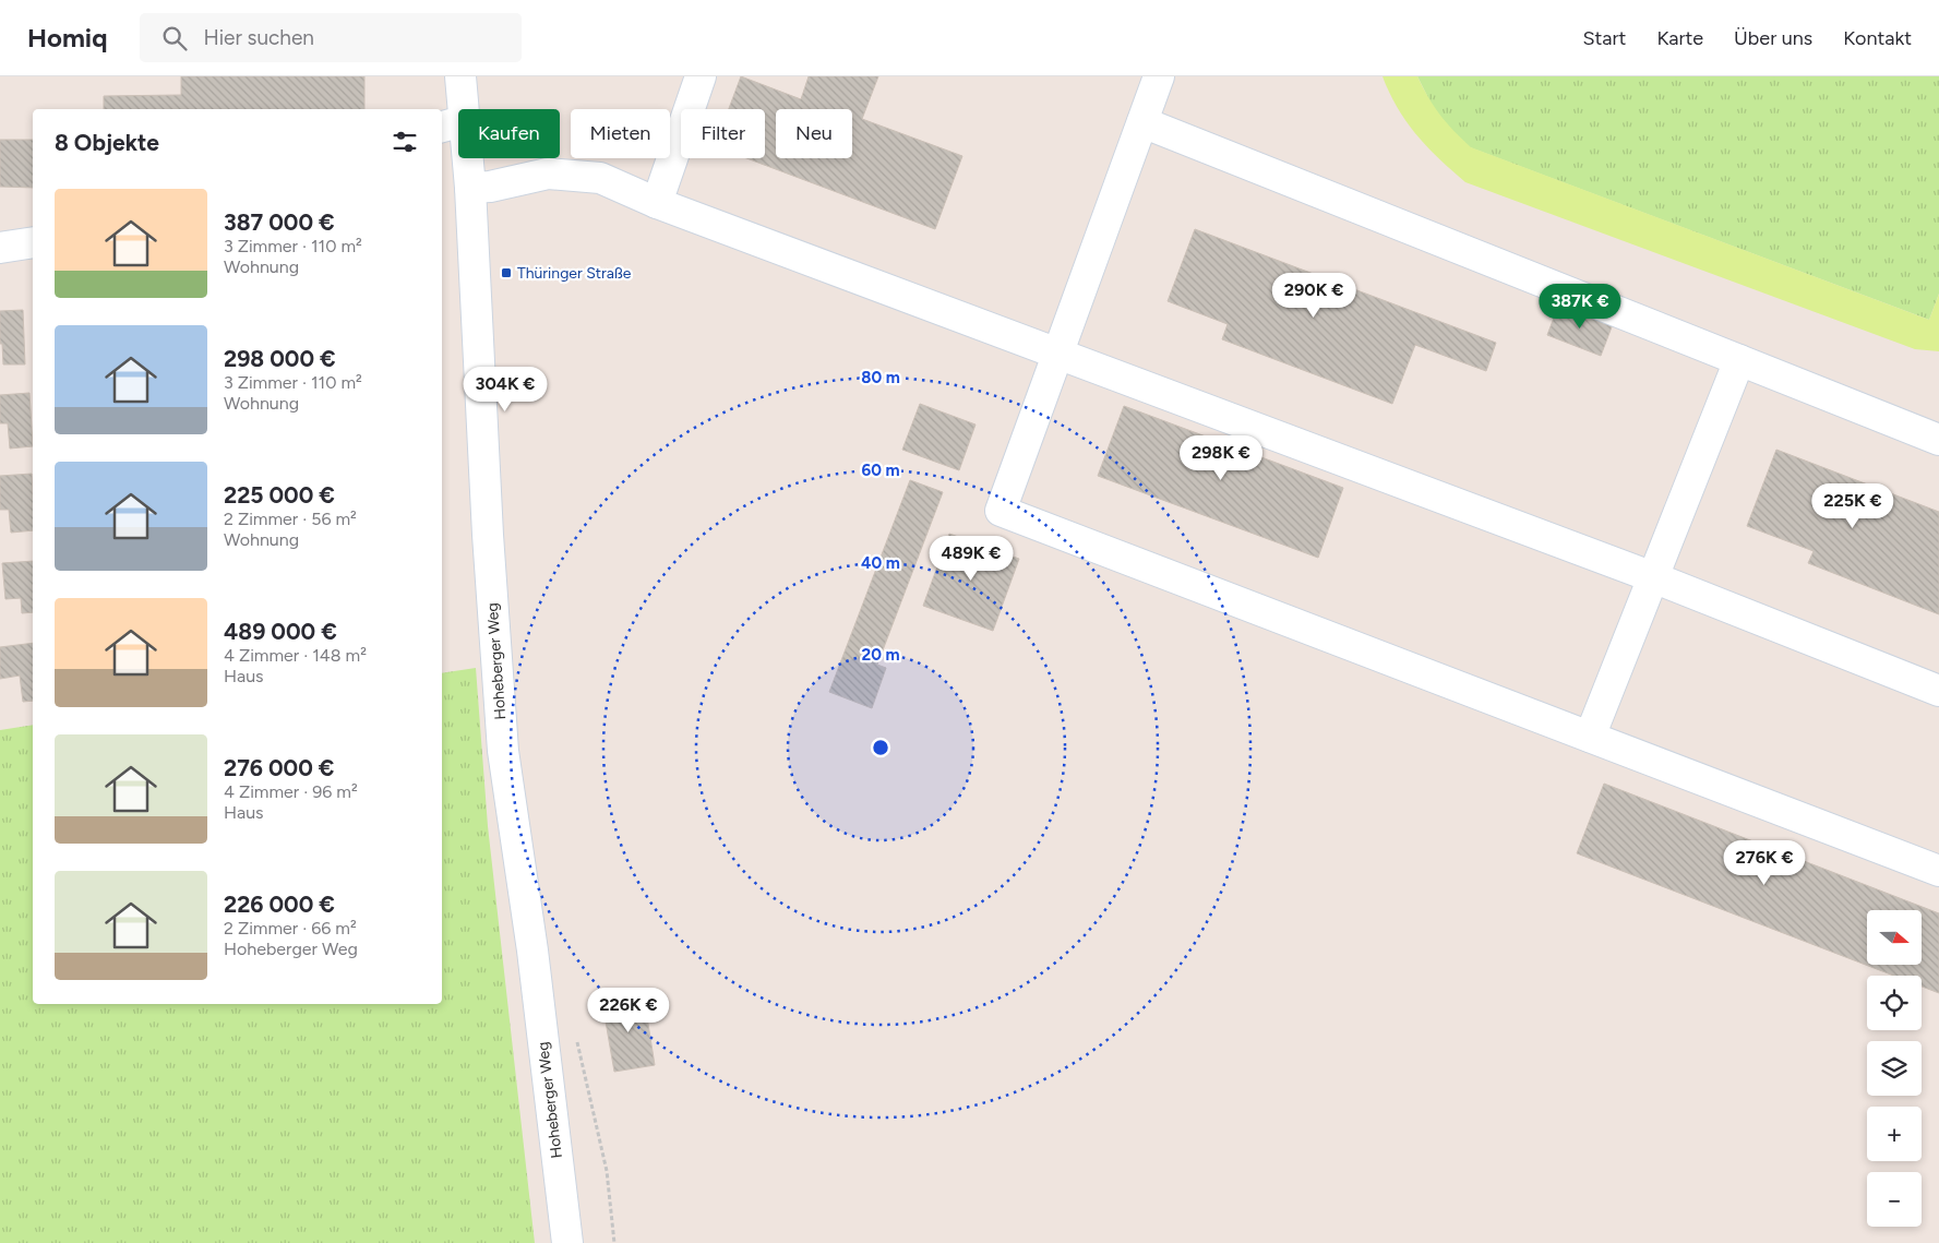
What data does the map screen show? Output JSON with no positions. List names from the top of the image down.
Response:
{
  "streets": {
    "street": ["Hoheberger Weg"]
  },
  "places": {
    "transit": ["Thüringer Straße"]
  },
  "north": "right",
  "page": {
    "header": "Homiq",
    "search": "Hier suchen",
    "nav": [
      "Start",
      "Karte",
      "Über uns",
      "Kontakt"
    ],
    "chip": [
      "Kaufen",
      "Mieten",
      "Filter",
      "Neu"
    ],
    "heading": "8 Objekte",
    "list": [
      {
        "name": "387 000 €",
        "note": "3 Zimmer · 110 m² · Wohnung"
      },
      {
        "name": "298 000 €",
        "note": "3 Zimmer · 110 m² · Wohnung"
      },
      {
        "name": "225 000 €",
        "note": "2 Zimmer · 56 m² · Wohnung"
      },
      {
        "name": "489 000 €",
        "note": "4 Zimmer · 148 m² · Haus"
      },
      {
        "name": "276 000 €",
        "note": "4 Zimmer · 96 m² · Haus"
      },
      {
        "name": "226 000 €",
        "note": "2 Zimmer · 66 m² · Hoheberger Weg"
      }
    ],
    "price": [
      "290K €",
      "387K €",
      "304K €",
      "298K €",
      "225K €",
      "489K €",
      "276K €",
      "226K €"
    ],
    "map_buttons": ["+", "−"]
  },
  "rings": [
    "80 m",
    "60 m",
    "40 m",
    "20 m"
  ]
}
